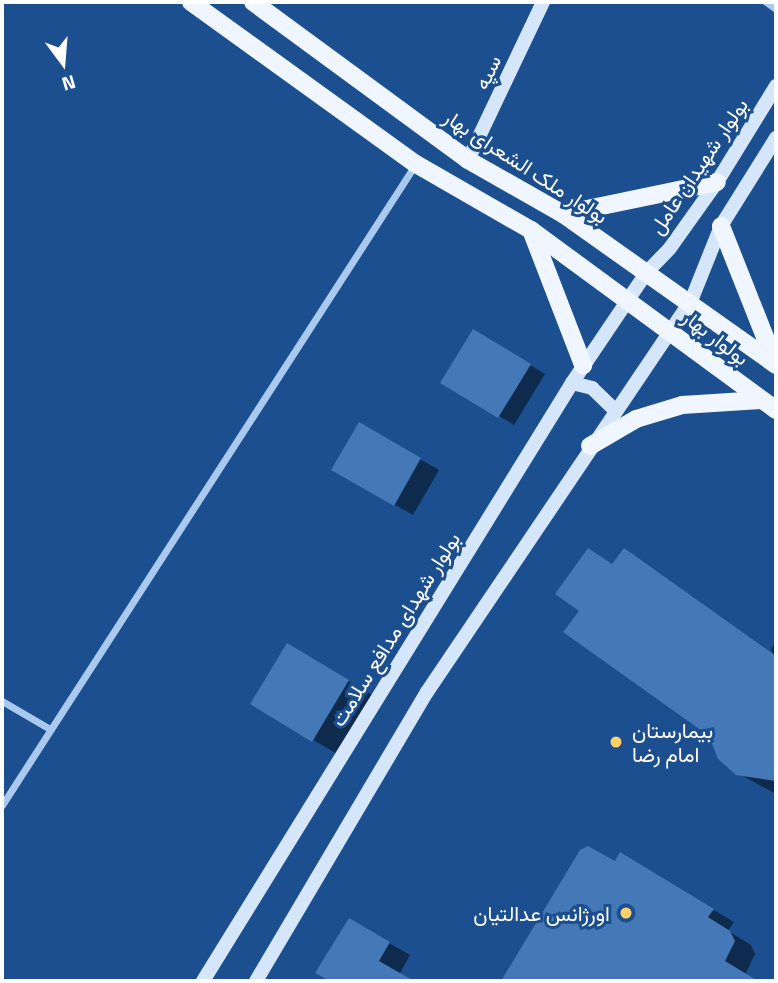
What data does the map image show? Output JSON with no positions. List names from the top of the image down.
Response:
{
  "streets": {
    "main road": ["بولوار ملک الشعرای بهار", "بولوار بهار"],
    "street": ["سپه", "بولوار شهیدان عامل", "بولوار شهدای مدافع سلامت"]
  },
  "crossings": [
    ["سپه", "بولوار ملک الشعرای بهار"],
    ["بولوار ملک الشعرای بهار", "بولوار شهیدان عامل"],
    ["بولوار شهیدان عامل", "بولوار بهار"],
    ["بولوار شهیدان عامل", "بولوار شهدای مدافع سلامت"],
    ["بولوار بهار", "بولوار شهدای مدافع سلامت"]
  ],
  "places": ["بیمارستان امام رضا", "اورژانس عدالتیان"],
  "north": "bottom"
}
